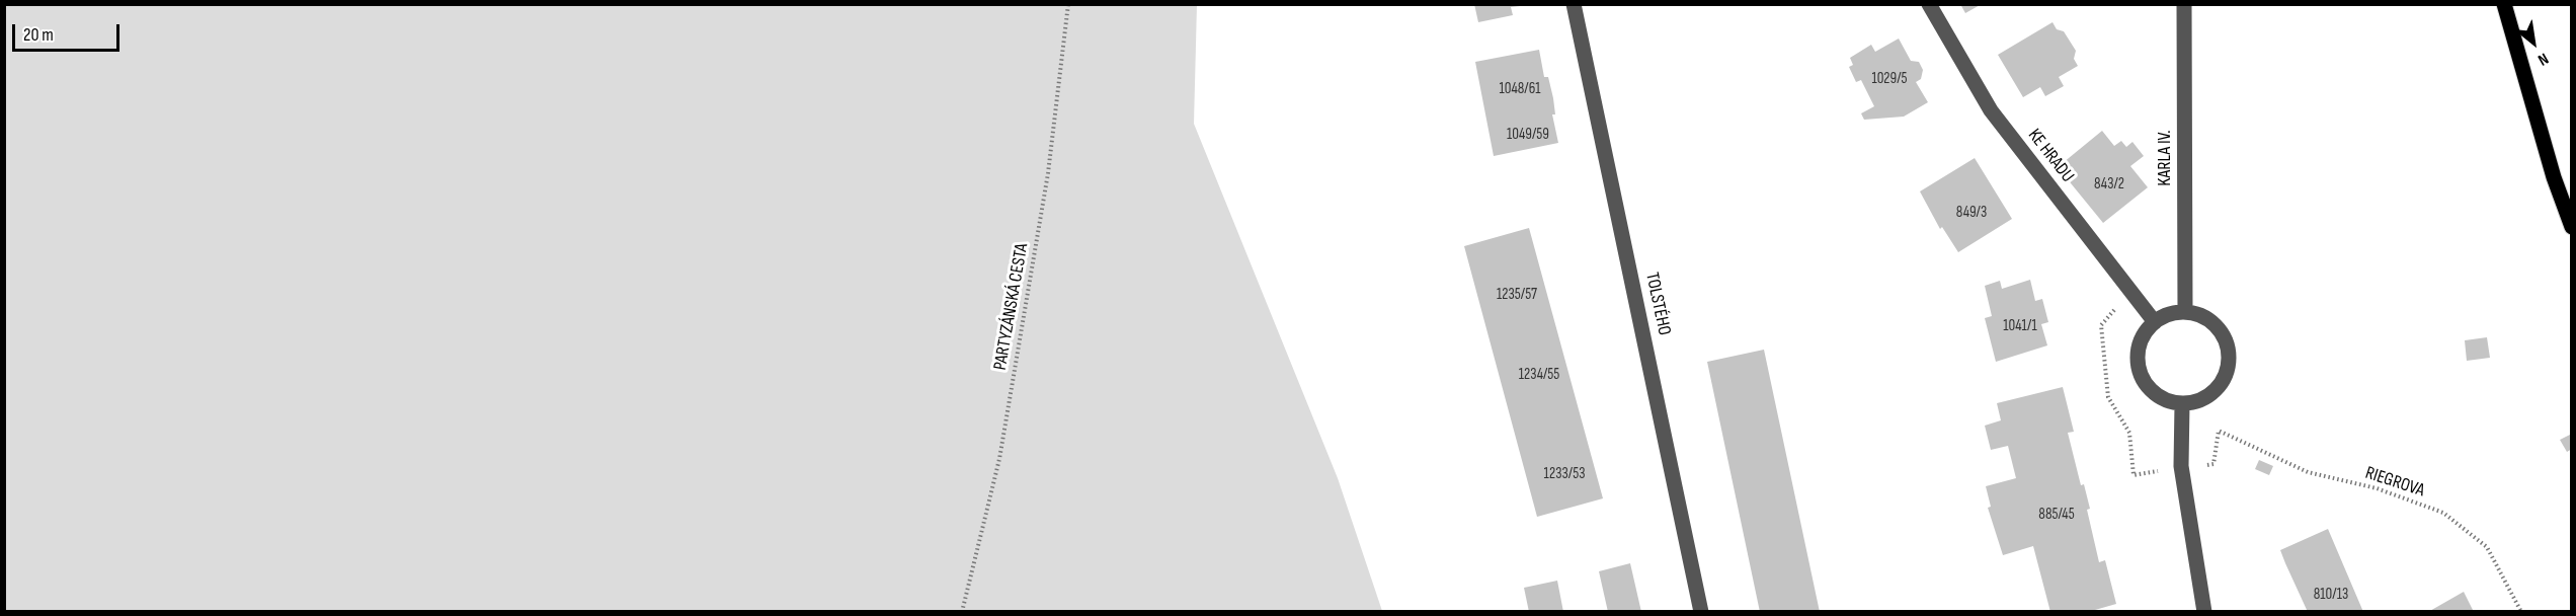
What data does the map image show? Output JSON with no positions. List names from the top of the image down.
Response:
{
  "streets": {
    "street": ["KE HRADU", "KARLA IV.", "TOLSTÉHO"],
    "path": ["PARTYZÁNSKÁ CESTA", "RIEGROVA"]
  },
  "crossings": [
    ["KE HRADU", "KARLA IV."]
  ],
  "house_numbers": [
    "1029/5",
    "1048/61",
    "1049/59",
    "843/2",
    "849/3",
    "1235/57",
    "1041/1",
    "1234/55",
    "1233/53",
    "885/45",
    "810/13"
  ],
  "scale_bar": "20 m",
  "north": "bottom right"
}
